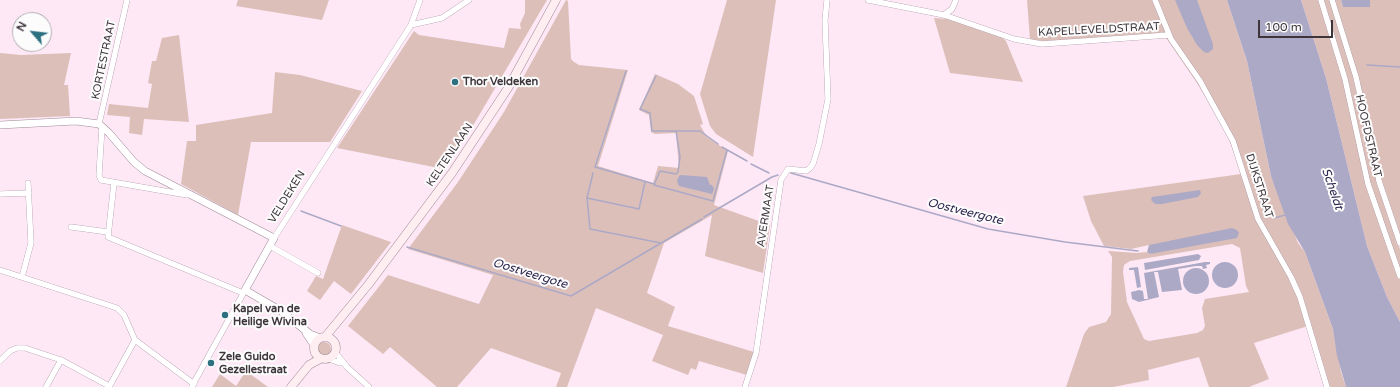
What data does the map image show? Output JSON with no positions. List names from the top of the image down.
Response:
{
  "streets": {
    "main road": ["KELTENLAAN"],
    "street": [
      "KAPELLEVELDSTRAAT",
      "KORTESTRAAT",
      "HOOFDSTRAAT",
      "DIJKSTRAAT",
      "VELDEKEN",
      "AVERMAAT"
    ]
  },
  "crossings": [
    ["KAPELLEVELDSTRAAT", "DIJKSTRAAT"]
  ],
  "water": ["Scheldt", "Oostveergote"],
  "places": ["Thor Veldeken", "Kapel van de Heilige Wivina", "Zele Guido Gezellestraat"],
  "scale_bar": "100 m",
  "north": "top left"
}
